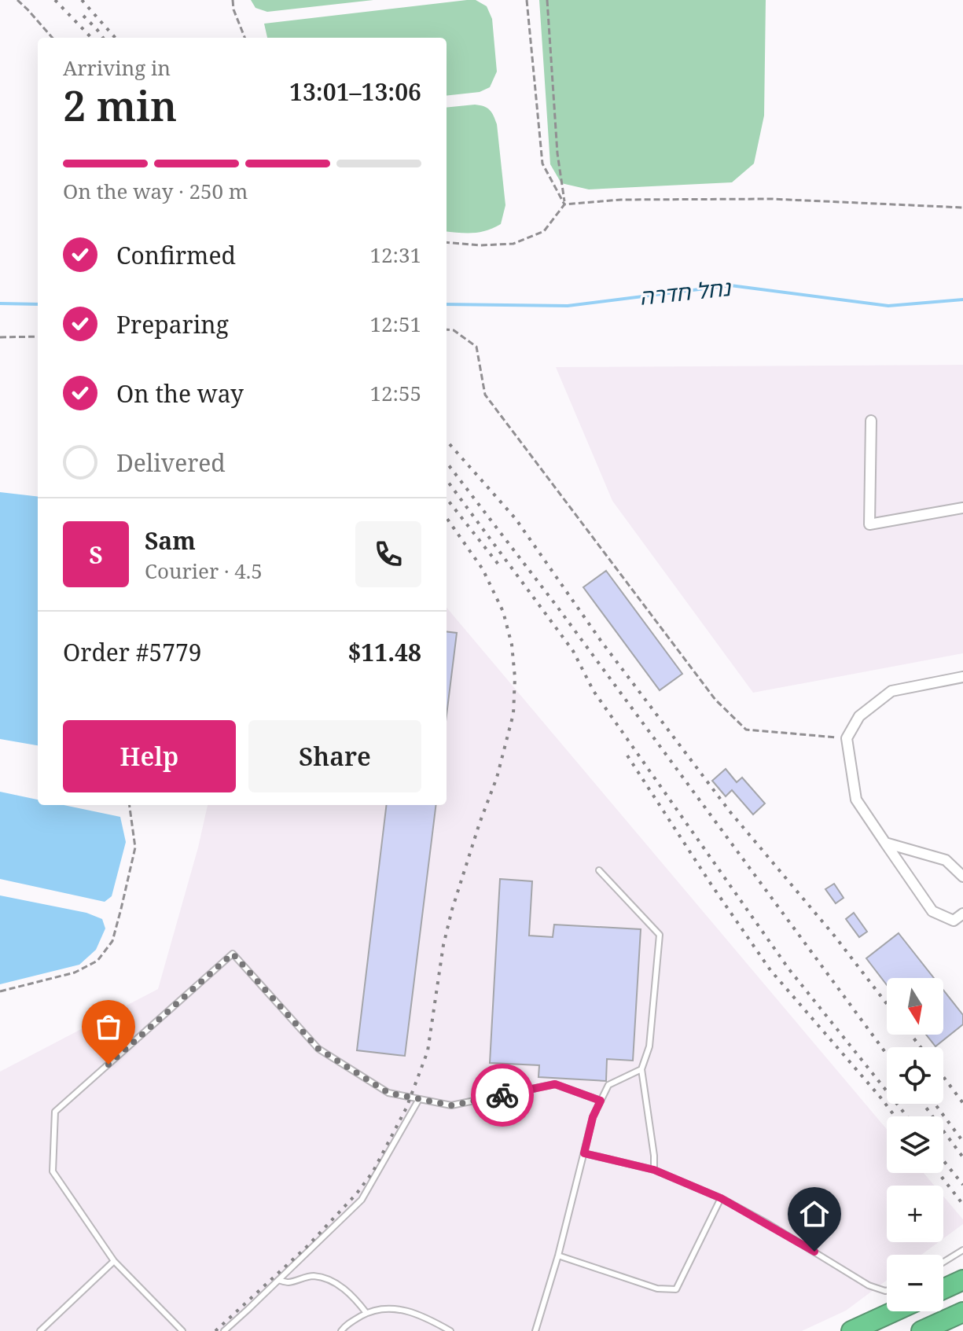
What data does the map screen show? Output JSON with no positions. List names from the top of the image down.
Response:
{
  "water": ["נחל חדרה"],
  "north": "bottom",
  "page": {
    "heading": ["2 min", "Arriving in", "13:01–13:06"],
    "panel": [
      "Sam",
      "Courier · 4.5",
      "Order #5779",
      "$11.48"
    ],
    "bar": "On the way · 250 m",
    "list": [
      ["Confirmed", "12:31"],
      ["Preparing", "12:51"],
      ["On the way", "12:55"],
      "Delivered"
    ],
    "round": "S",
    "buttons": ["Help", "Share"],
    "map_buttons": ["+", "−"]
  }
}
